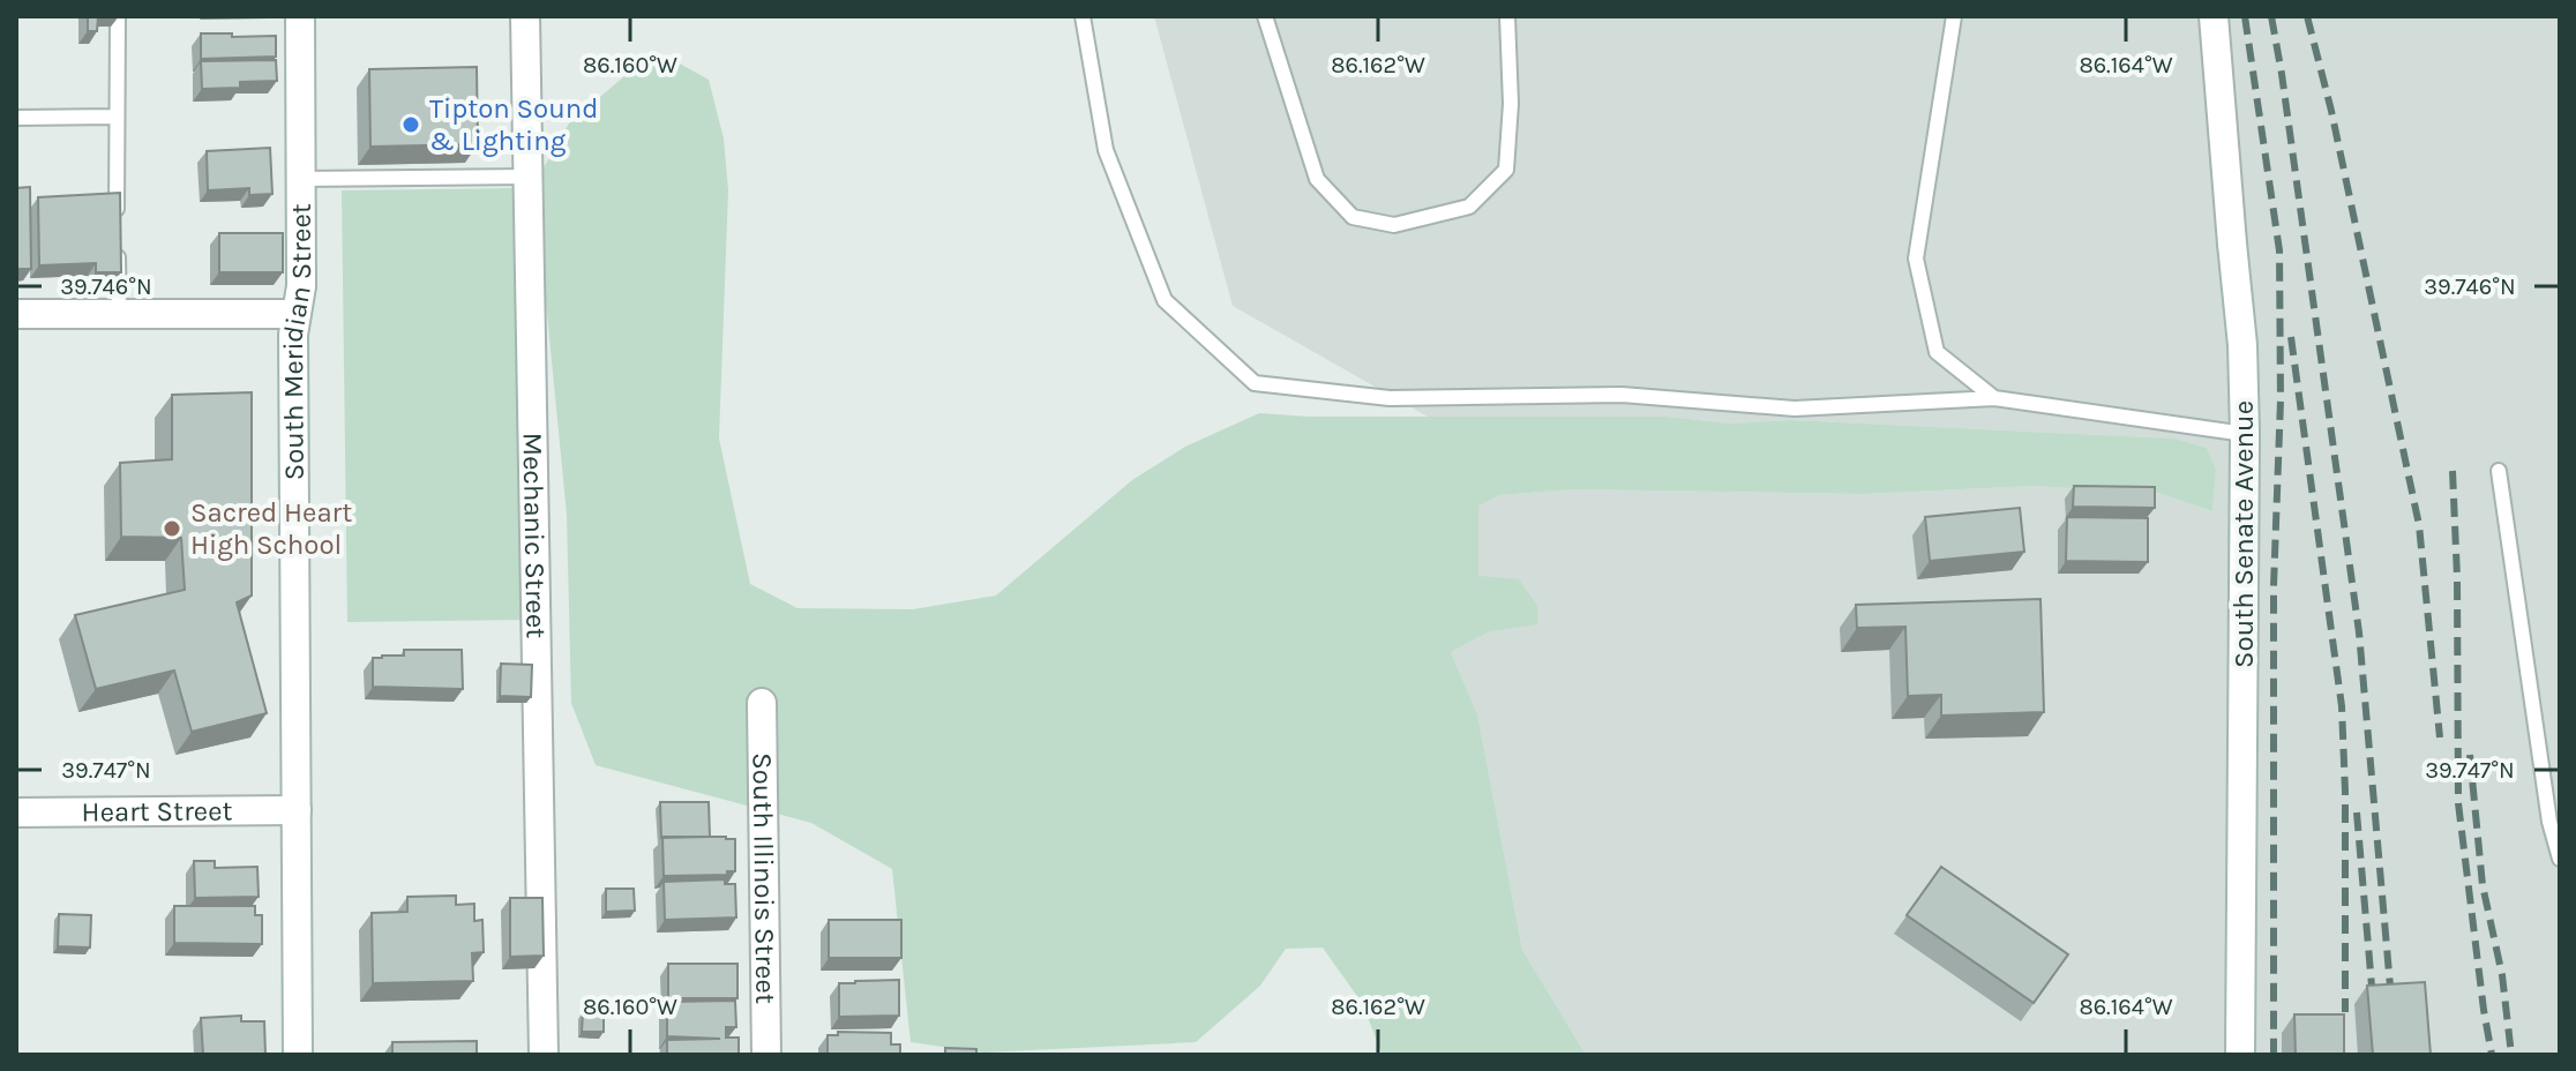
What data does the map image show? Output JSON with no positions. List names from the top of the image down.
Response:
{
  "streets": {
    "street": [
      "South Meridian Street",
      "South Senate Avenue",
      "Mechanic Street",
      "Heart Street",
      "South Illinois Street"
    ]
  },
  "crossings": [
    ["South Meridian Street", "Heart Street"]
  ],
  "places": ["Tipton Sound & Lighting", "Sacred Heart High School"],
  "coordinates": [
    "86.160°W",
    "86.162°W",
    "86.164°W",
    "39.746°N",
    "39.747°N"
  ]
}
